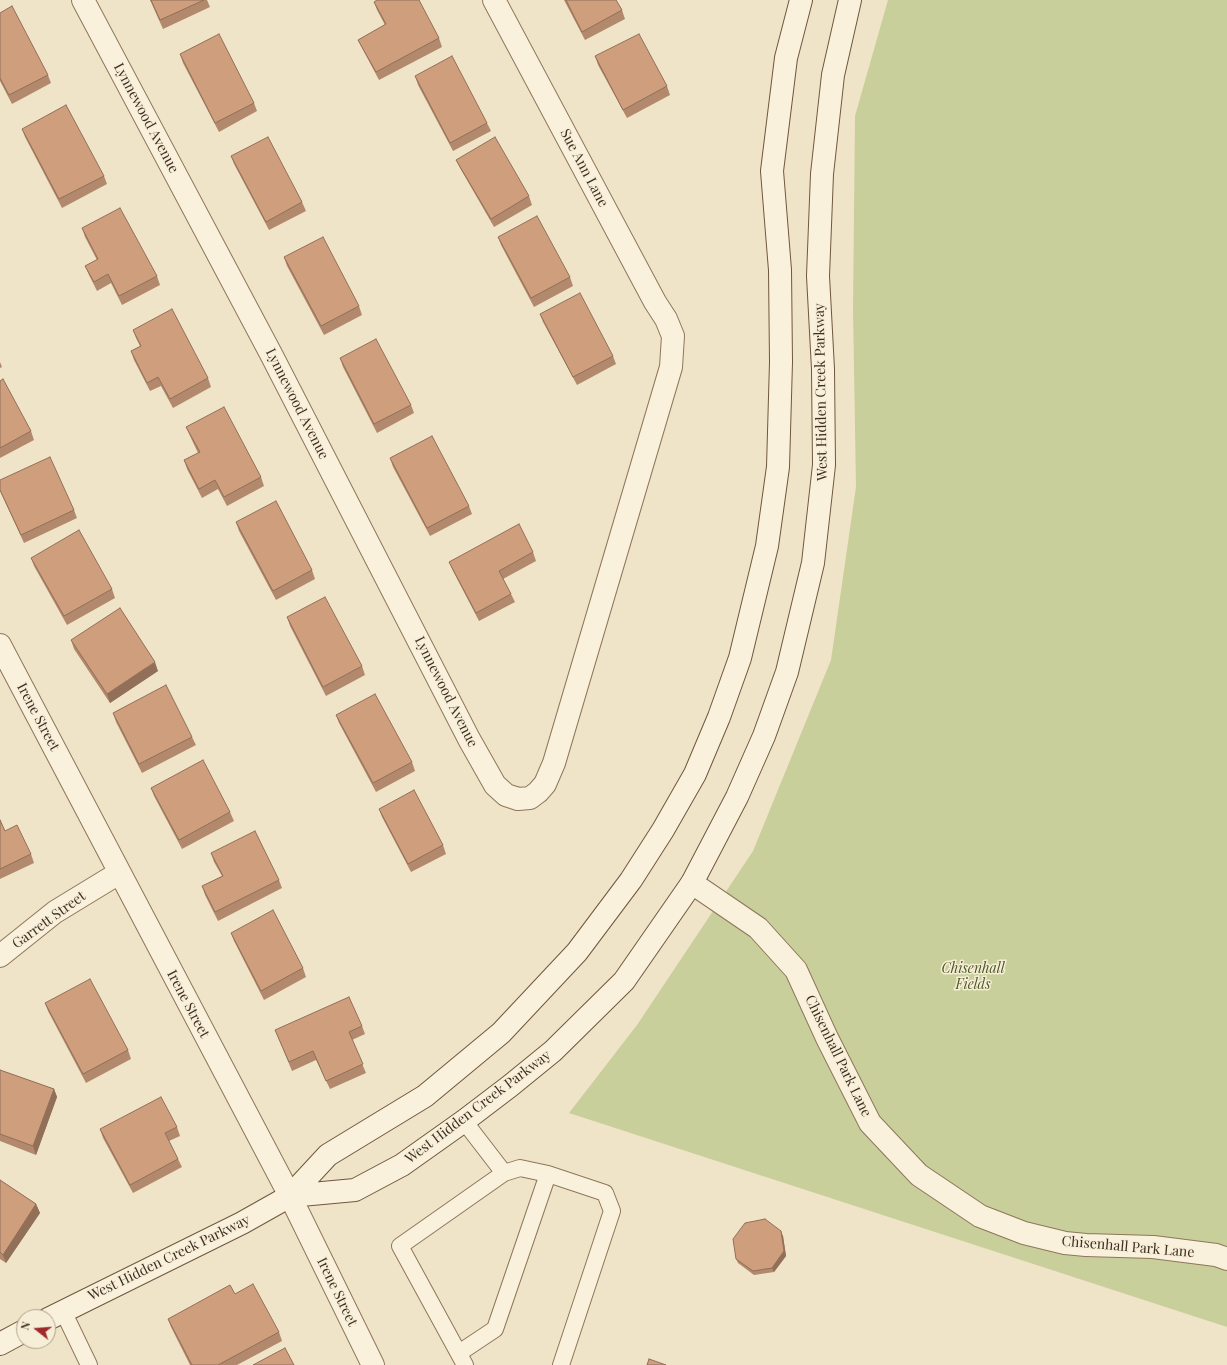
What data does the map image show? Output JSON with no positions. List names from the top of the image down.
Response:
{
  "streets": {
    "street": [
      "Lynnewood Avenue",
      "Sue Ann Lane",
      "West Hidden Creek Parkway",
      "Irene Street",
      "Garrett Street",
      "Chisenhall Park Lane"
    ]
  },
  "crossings": [
    ["Lynnewood Avenue", "Sue Ann Lane"],
    ["West Hidden Creek Parkway", "Irene Street"],
    ["West Hidden Creek Parkway", "Chisenhall Park Lane"],
    ["Irene Street", "Garrett Street"]
  ],
  "parks": ["Chisenhall Fields"],
  "north": "left"
}
